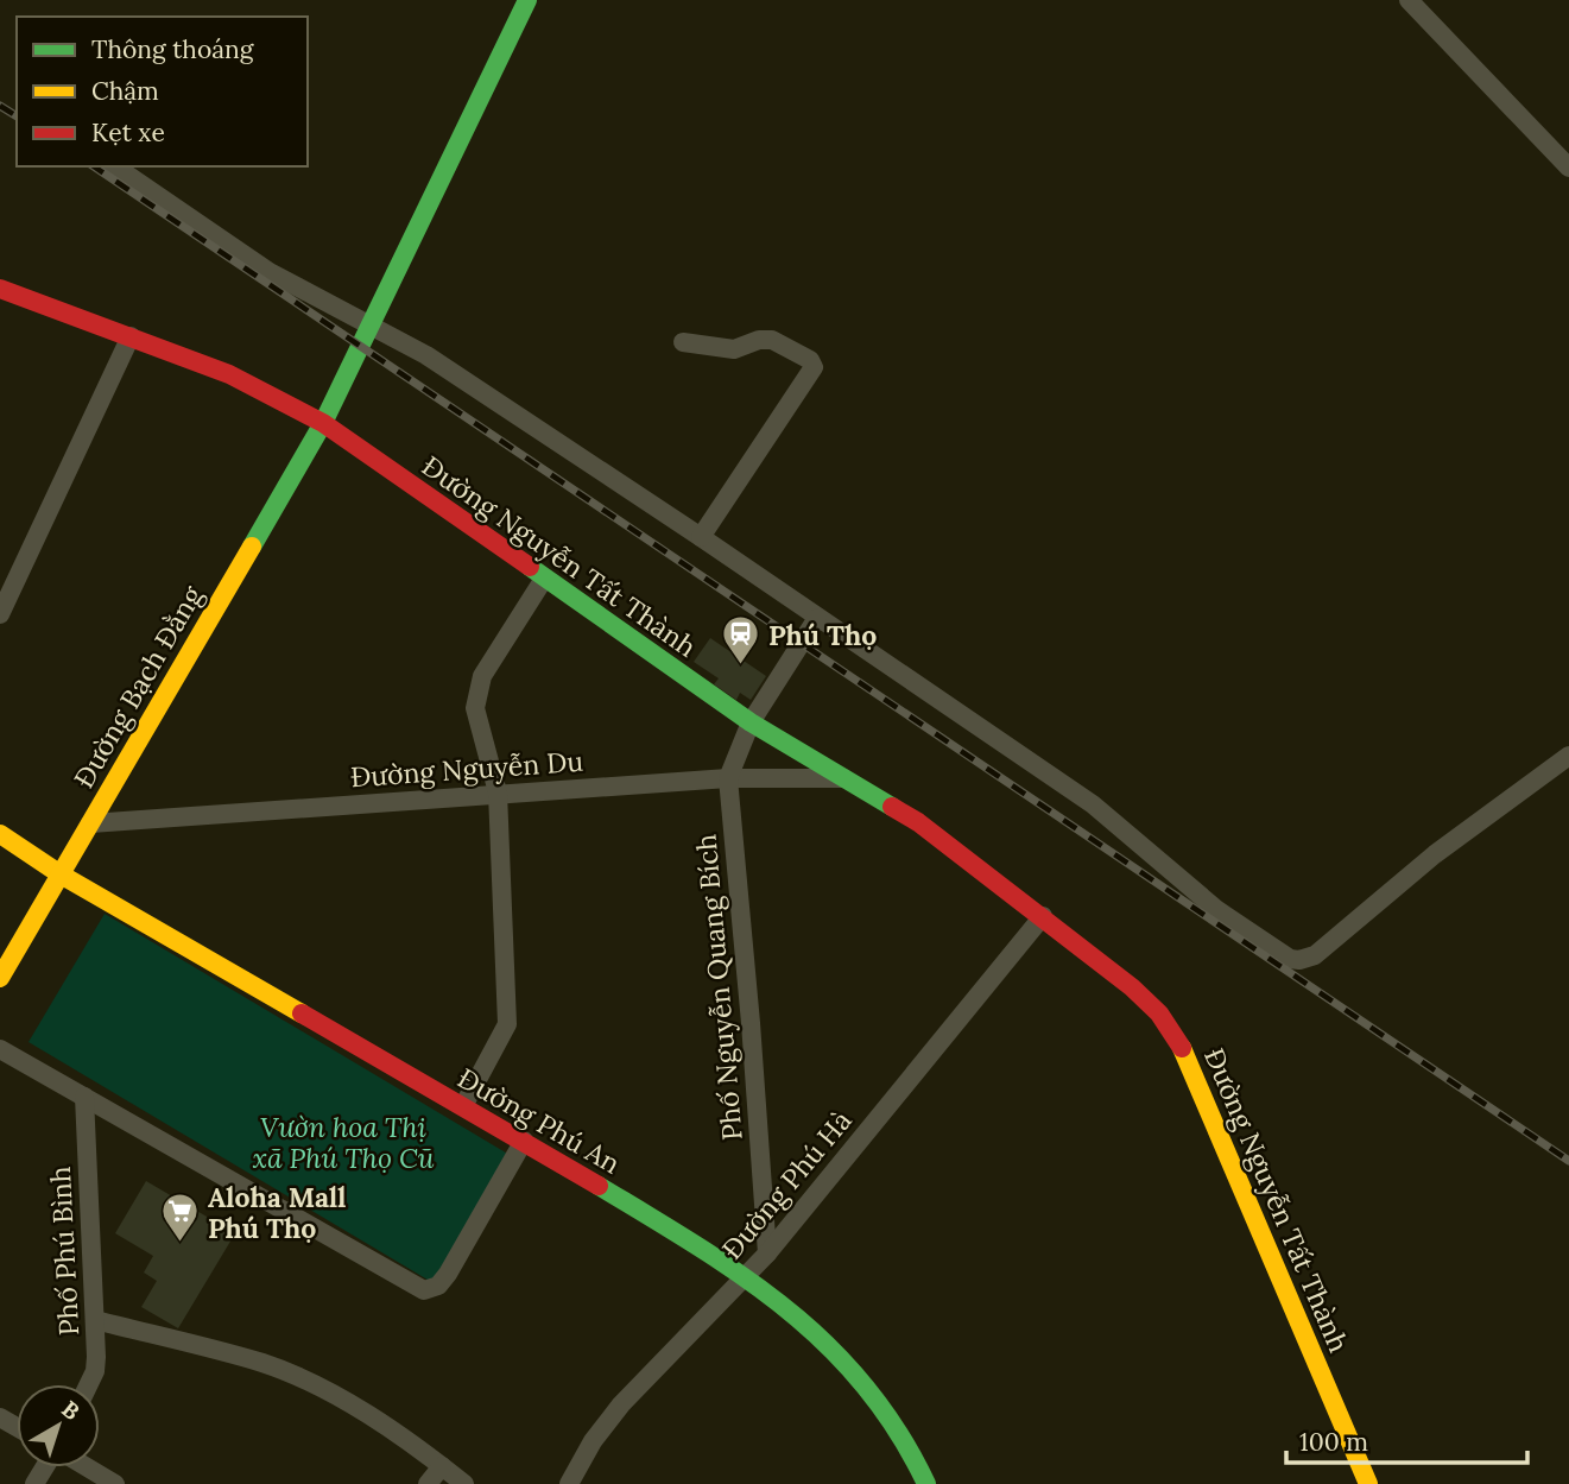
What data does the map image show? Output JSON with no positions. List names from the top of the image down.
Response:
{
  "streets": {
    "street": [
      "Đường Nguyễn Tất Thành",
      "Đường Bạch Đằng",
      "Đường Nguyễn Du",
      "Phố Nguyễn Quang Bích",
      "Đường Phú An",
      "Đường Phú Hà",
      "Phố Phú Bình"
    ]
  },
  "crossings": [
    ["Đường Nguyễn Tất Thành", "Đường Bạch Đằng"],
    ["Đường Nguyễn Tất Thành", "Đường Nguyễn Du"],
    ["Đường Nguyễn Tất Thành", "Phố Nguyễn Quang Bích"],
    ["Đường Nguyễn Tất Thành", "Đường Phú Hà"],
    ["Đường Bạch Đằng", "Đường Nguyễn Du"],
    ["Đường Bạch Đằng", "Đường Phú An"],
    ["Đường Nguyễn Du", "Phố Nguyễn Quang Bích"],
    ["Phố Nguyễn Quang Bích", "Đường Phú Hà"],
    ["Đường Phú An", "Đường Phú Hà"]
  ],
  "parks": ["Vườn hoa Thị xã Phú Thọ Cũ"],
  "places": {
    "station": ["Phú Thọ"],
    "supermarket": ["Aloha Mall Phú Thọ"]
  },
  "legend": ["Thông thoáng", "Chậm", "Kẹt xe"],
  "scale_bar": "100 m",
  "north": "top right"
}
